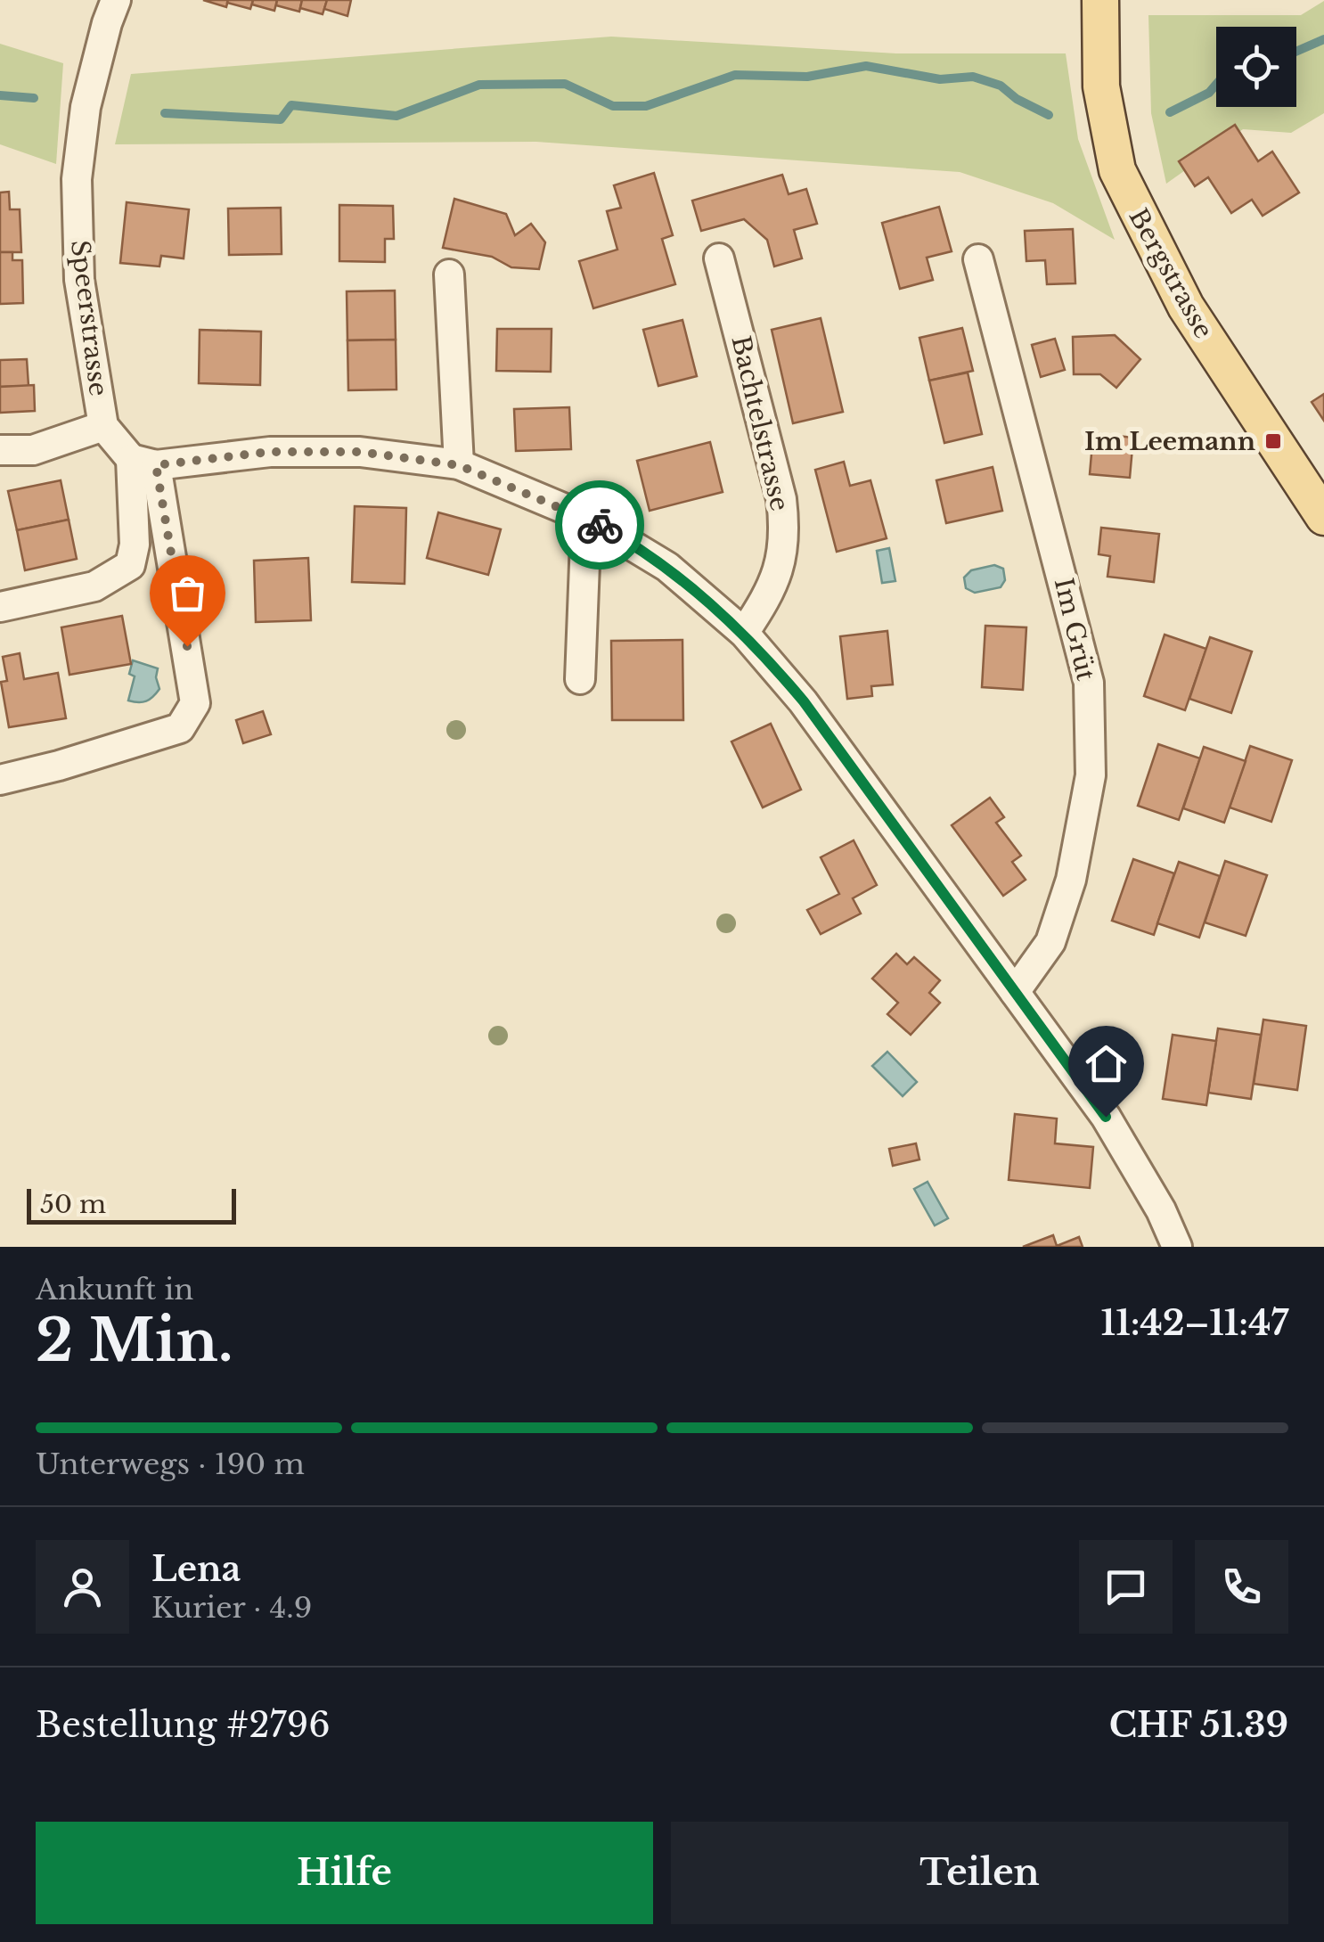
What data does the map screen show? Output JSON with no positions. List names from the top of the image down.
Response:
{
  "streets": {
    "main road": ["Bergstrasse"],
    "street": ["Speerstrasse", "Bachtelstrasse", "Im Grüt"]
  },
  "places": {
    "transit": ["Im Leemann"]
  },
  "scale_bar": "50 m",
  "page": {
    "scale": "50 m",
    "heading": ["2 Min.", "Ankunft in", "11:42–11:47"],
    "panel": [
      "Lena",
      "Kurier · 4.9",
      "Bestellung #2796",
      "CHF 51.39"
    ],
    "bar": "Unterwegs · 190 m",
    "buttons": ["Hilfe", "Teilen"]
  }
}
